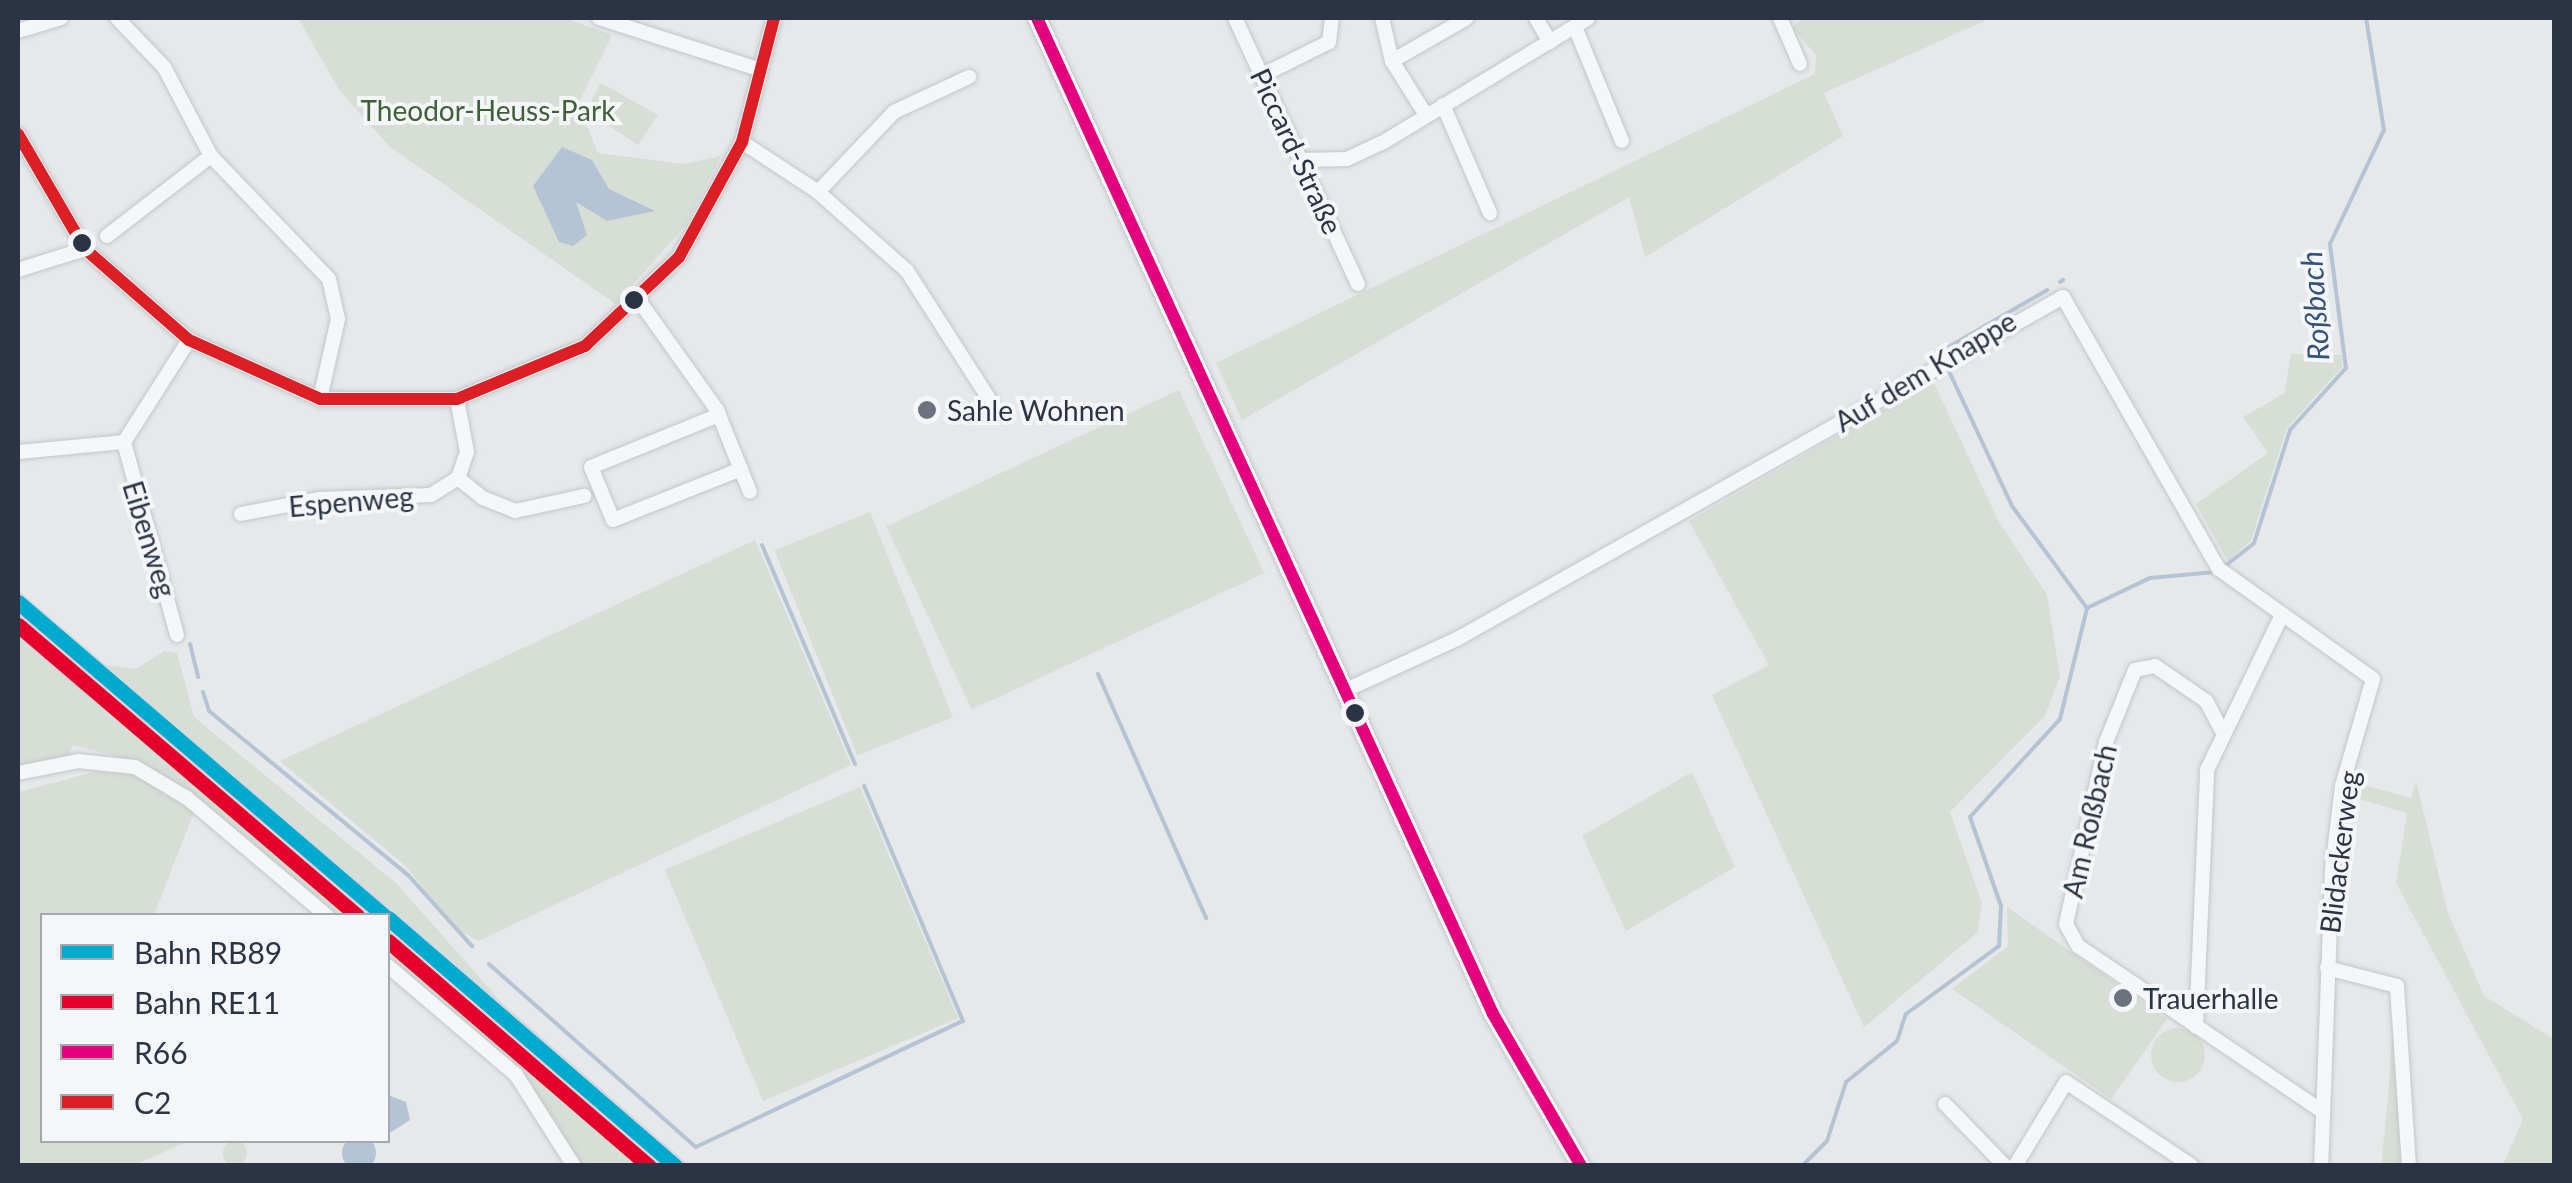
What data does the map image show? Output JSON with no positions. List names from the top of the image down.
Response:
{
  "streets": {
    "street": [
      "Piccard-Straße",
      "Auf dem Knappe",
      "Espenweg",
      "Eibenweg",
      "Am Roßbach",
      "Blidackerweg"
    ]
  },
  "crossings": [
    ["Auf dem Knappe", "Blidackerweg"],
    ["Am Roßbach", "Blidackerweg"]
  ],
  "water": ["Roßbach"],
  "parks": ["Theodor-Heuss-Park"],
  "places": ["Sahle Wohnen", "Trauerhalle"],
  "lines": [
    "transit line R66",
    "transit line C2",
    "rail line RB89",
    "rail line RE11"
  ],
  "legend": [
    "Bahn RB89",
    "Bahn RE11",
    "R66",
    "C2"
  ]
}
